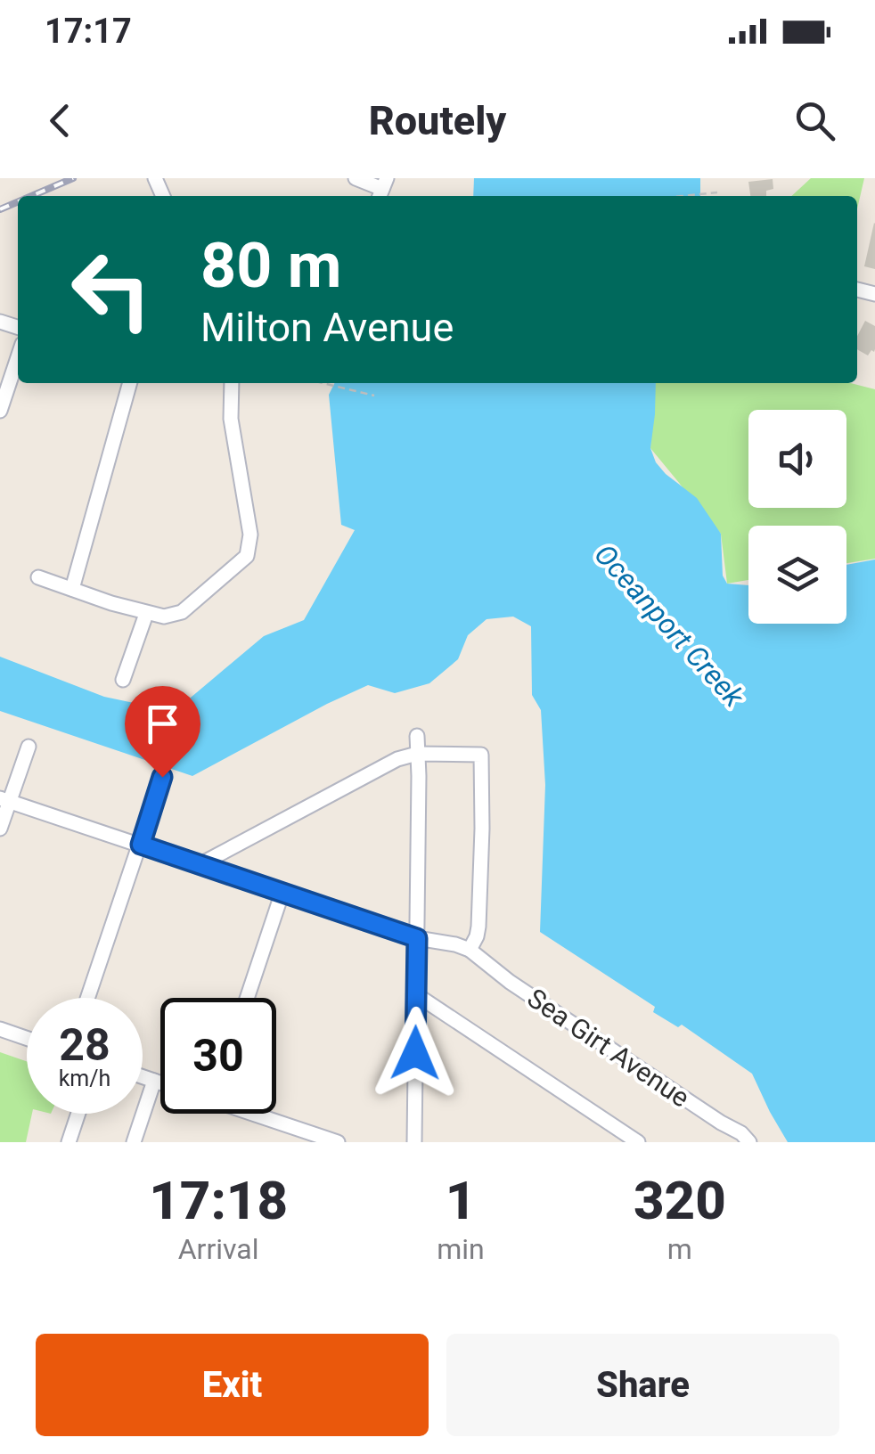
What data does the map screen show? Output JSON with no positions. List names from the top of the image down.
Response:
{
  "streets": {
    "street": ["Sea Girt Avenue"]
  },
  "water": ["Oceanport Creek"],
  "page": {
    "status": "17:17",
    "header": "Routely",
    "turn": ["80 m", "Milton Avenue"],
    "speed": "28 km/h",
    "limit": "30",
    "eta": [
      "17:18",
      "Arrival",
      "1",
      "min",
      "320",
      "m"
    ],
    "buttons": ["Exit", "Share"]
  }
}
